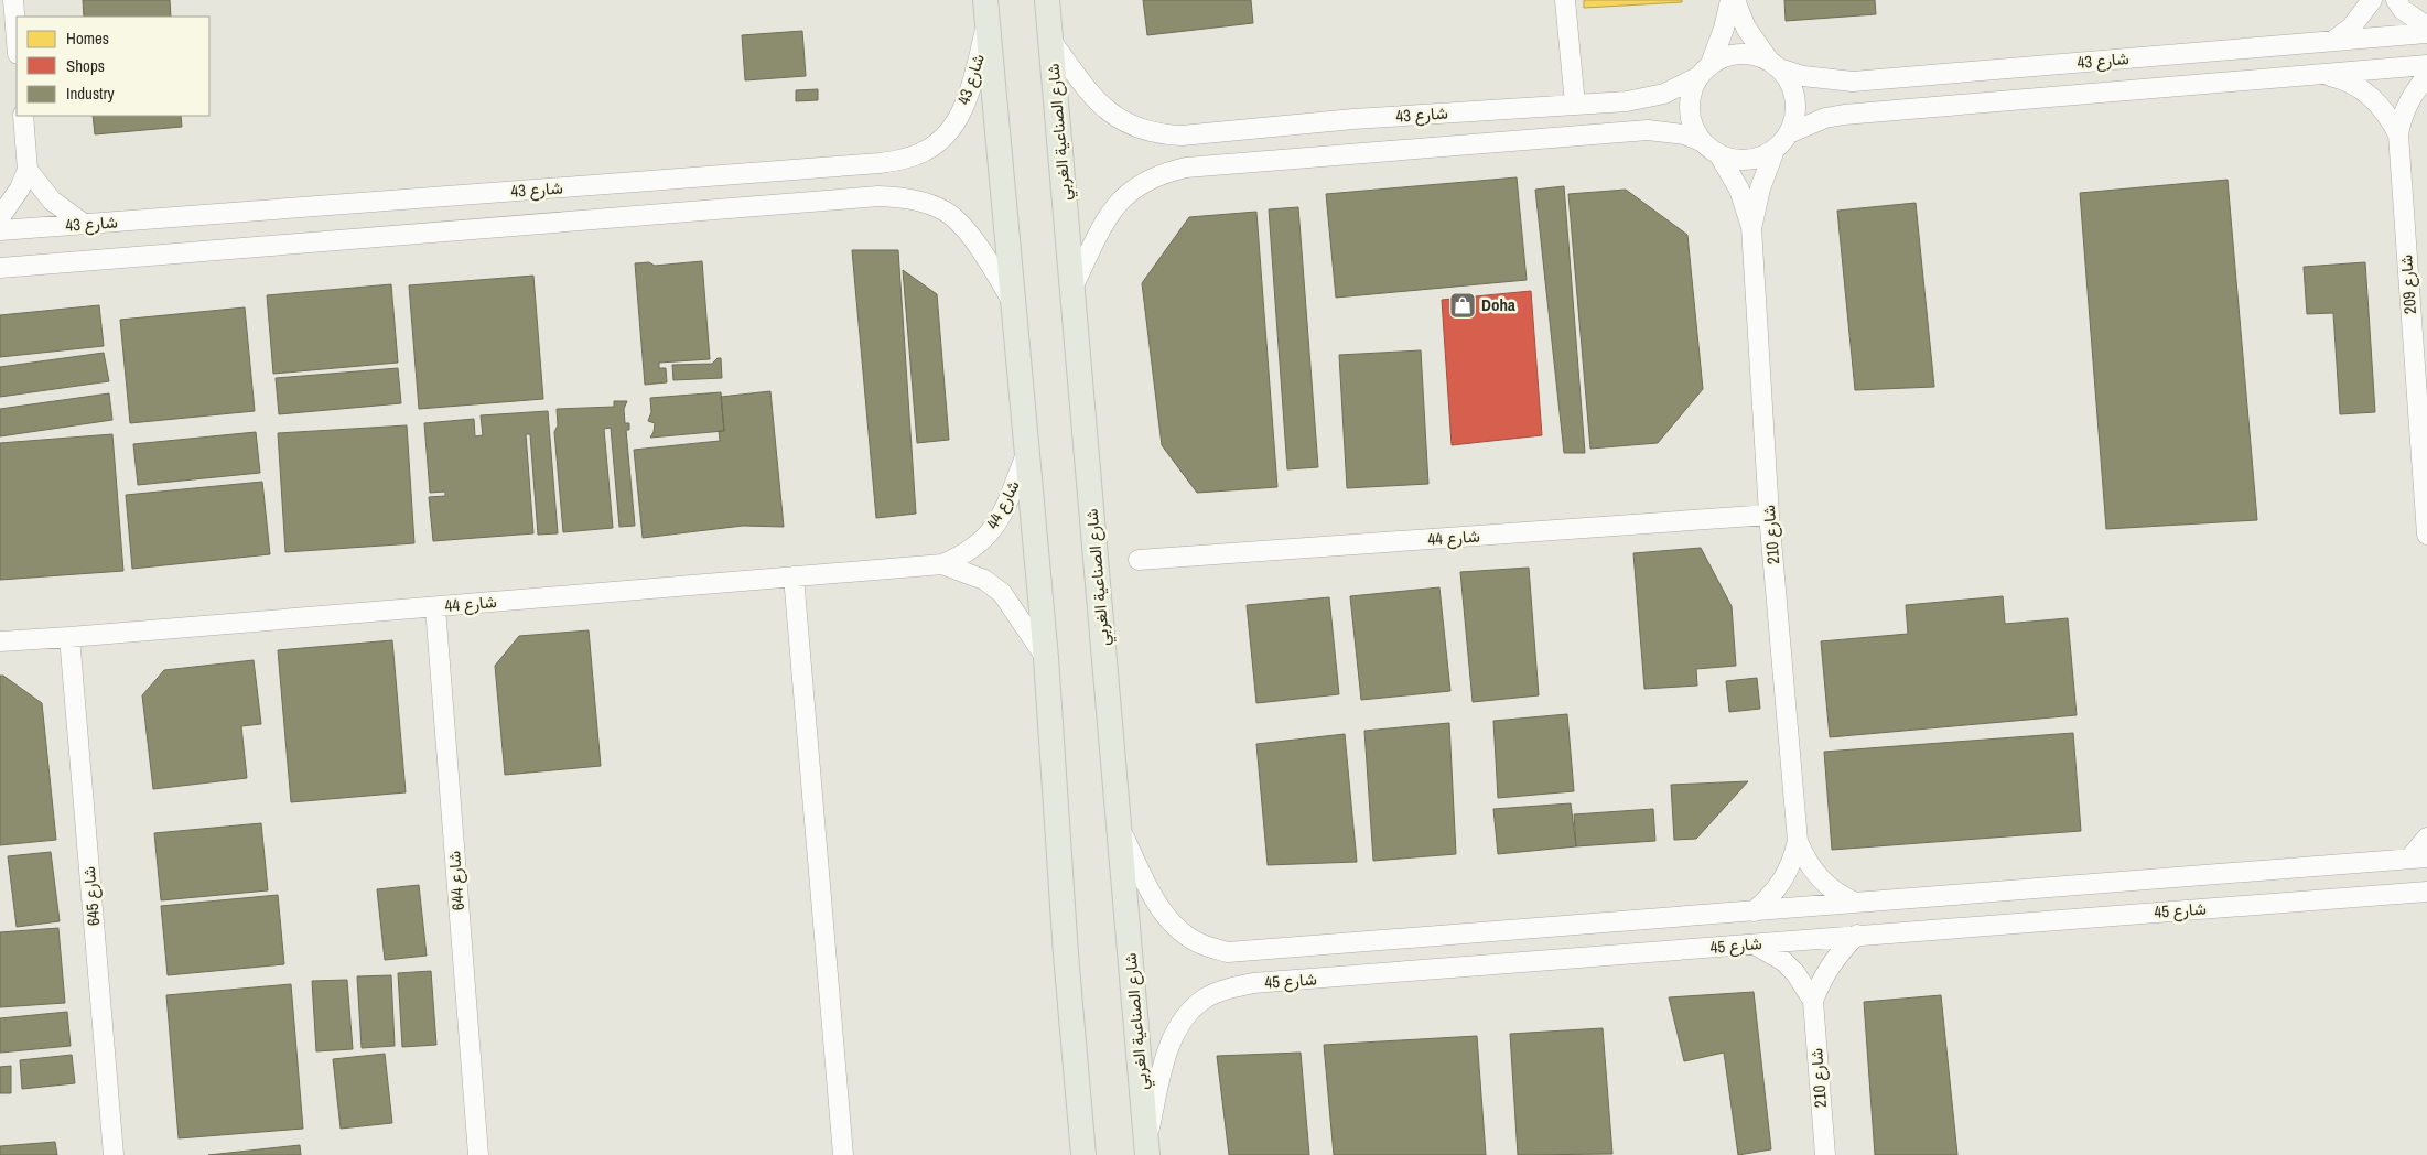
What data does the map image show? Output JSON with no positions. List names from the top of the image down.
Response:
{
  "streets": {
    "main road": ["شارع الصناعية الغربي"],
    "street": [
      "شارع 43",
      "شارع 209",
      "شارع 44",
      "شارع 210",
      "شارع 644",
      "شارع 645",
      "شارع 45"
    ]
  },
  "crossings": [
    ["شارع 43", "شارع الصناعية الغربي"],
    ["شارع 43", "شارع 209"],
    ["شارع 43", "شارع 210"],
    ["شارع الصناعية الغربي", "شارع 45"],
    ["شارع 44", "شارع 210"],
    ["شارع 44", "شارع 644"],
    ["شارع 44", "شارع 645"],
    ["شارع 210", "شارع 45"]
  ],
  "places": {
    "shop": ["Doha"]
  },
  "legend": ["Homes", "Shops", "Industry"]
}
